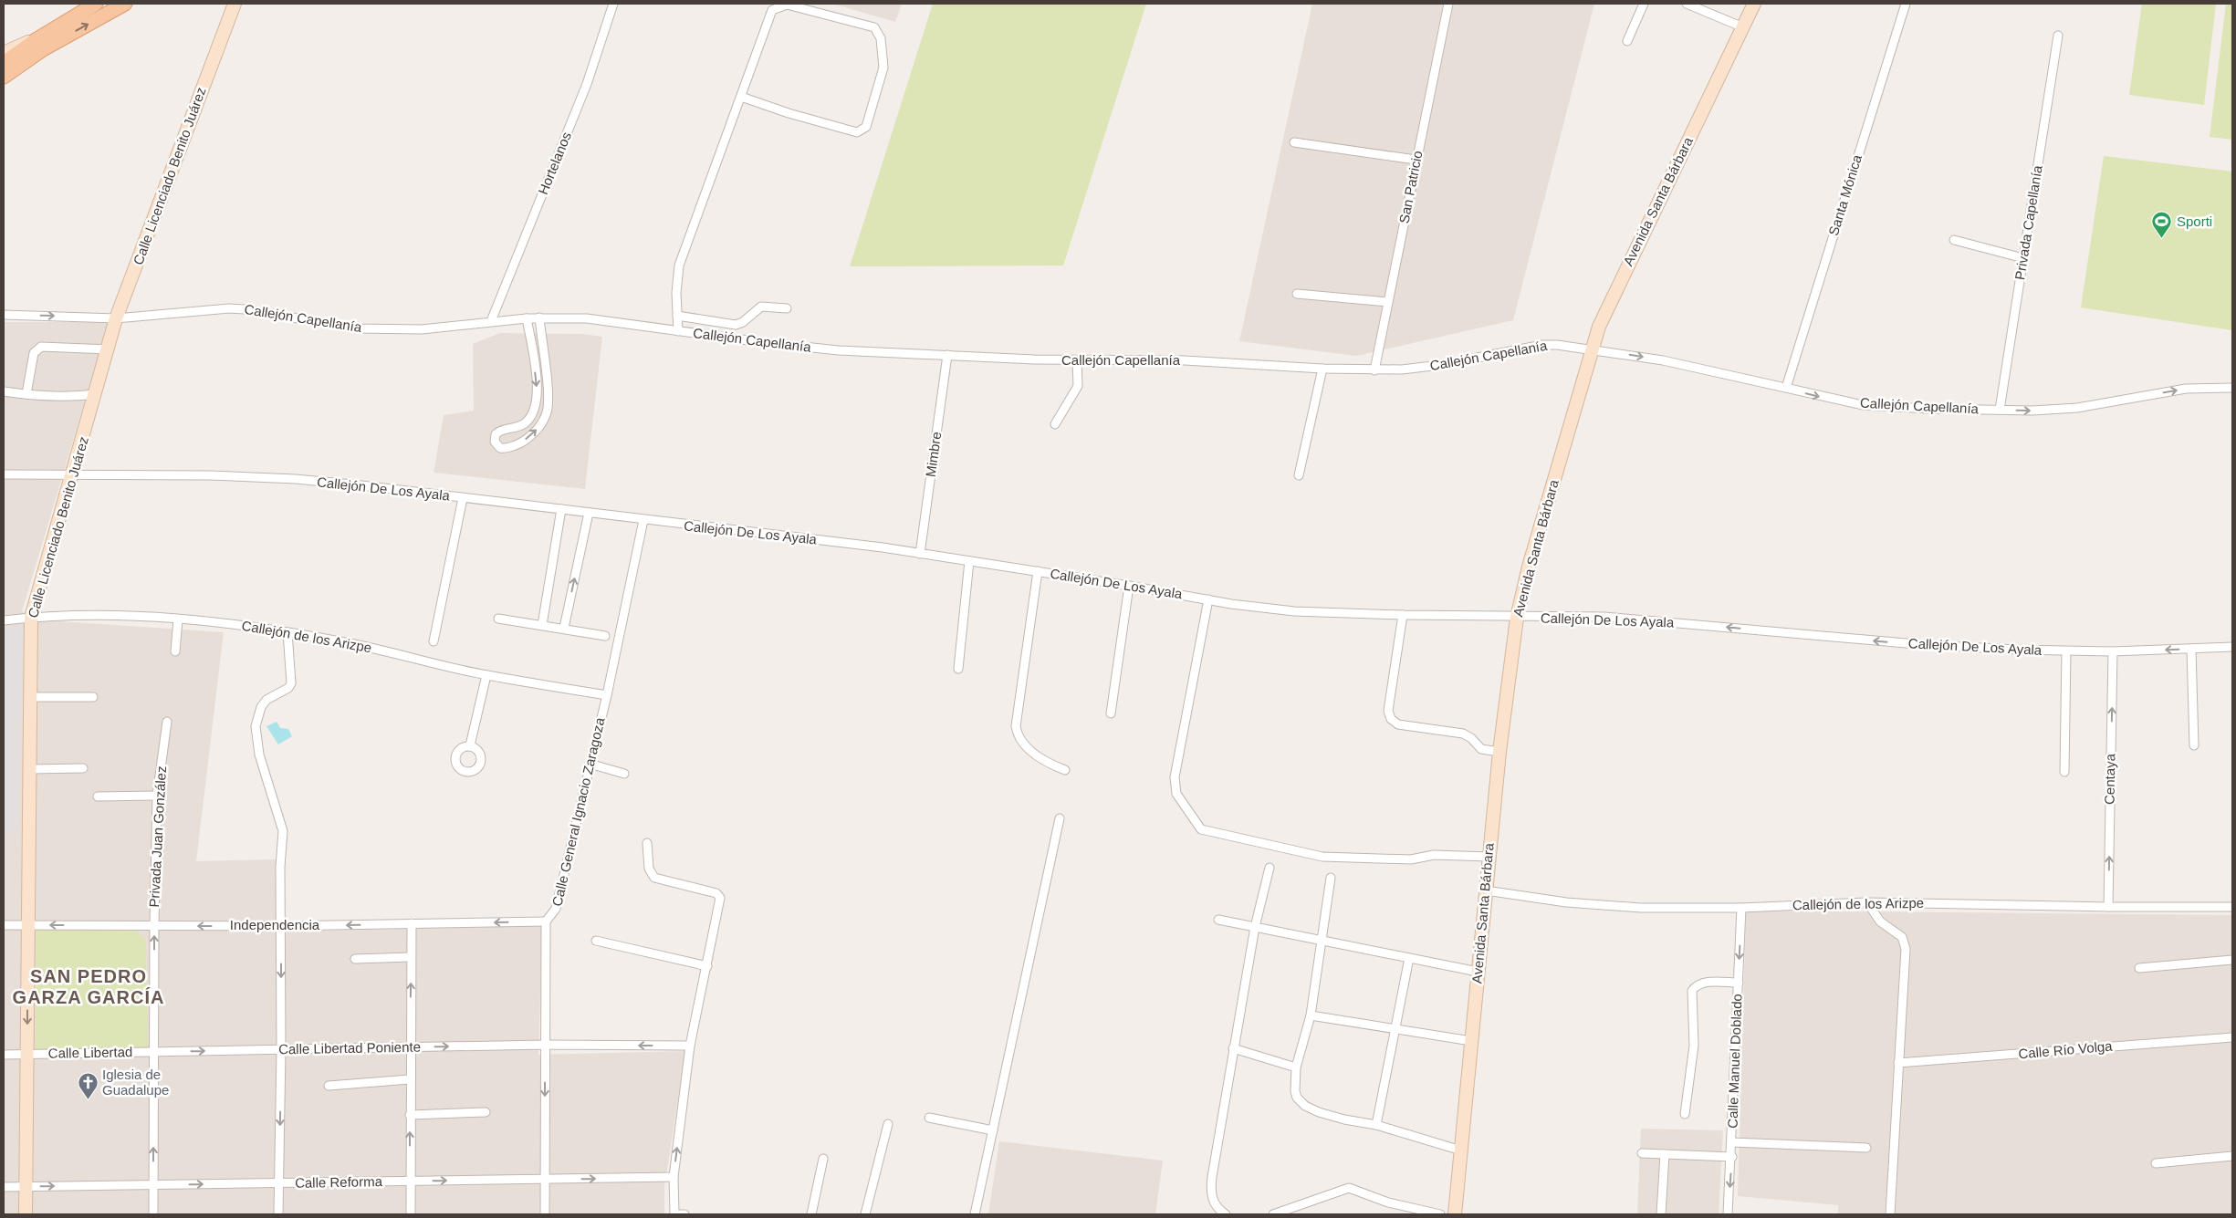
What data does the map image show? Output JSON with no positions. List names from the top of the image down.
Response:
{
  "streets": {
    "street": [
      "Hortelanos",
      "Calle Licenciado Benito Juárez",
      "San Patricio",
      "Santa Mónica",
      "Avenida Santa Bárbara",
      "Privada Capellanía",
      "Callejón Capellanía",
      "Mimbre",
      "Callejón De Los Ayala",
      "Callejón de los Arizpe",
      "Centaya",
      "Calle General Ignacio Zaragoza",
      "Privada Juan González",
      "Independencia",
      "Calle Libertad Poniente",
      "Calle Río Volga",
      "Calle Libertad",
      "Calle Manuel Doblado",
      "Calle Reforma"
    ]
  },
  "crossings": [
    ["Hortelanos", "Callejón Capellanía"],
    ["Calle Licenciado Benito Juárez", "Callejón Capellanía"],
    ["Calle Licenciado Benito Juárez", "Callejón De Los Ayala"],
    ["Calle Licenciado Benito Juárez", "Callejón de los Arizpe"],
    ["Calle Licenciado Benito Juárez", "Independencia"],
    ["Calle Licenciado Benito Juárez", "Calle Libertad"],
    ["Calle Licenciado Benito Juárez", "Calle Reforma"],
    ["San Patricio", "Callejón Capellanía"],
    ["Santa Mónica", "Callejón Capellanía"],
    ["Avenida Santa Bárbara", "Callejón Capellanía"],
    ["Avenida Santa Bárbara", "Callejón De Los Ayala"],
    ["Avenida Santa Bárbara", "Callejón de los Arizpe"],
    ["Privada Capellanía", "Callejón Capellanía"],
    ["Callejón Capellanía", "Mimbre"],
    ["Mimbre", "Callejón De Los Ayala"],
    ["Callejón De Los Ayala", "Centaya"],
    ["Callejón De Los Ayala", "Calle General Ignacio Zaragoza"],
    ["Callejón de los Arizpe", "Centaya"],
    ["Callejón de los Arizpe", "Calle General Ignacio Zaragoza"],
    ["Callejón de los Arizpe", "Calle Manuel Doblado"],
    ["Calle General Ignacio Zaragoza", "Independencia"],
    ["Calle General Ignacio Zaragoza", "Calle Libertad Poniente"],
    ["Calle General Ignacio Zaragoza", "Calle Reforma"],
    ["Privada Juan González", "Independencia"],
    ["Privada Juan González", "Calle Libertad Poniente"],
    ["Privada Juan González", "Calle Libertad"],
    ["Privada Juan González", "Calle Reforma"],
    ["Calle Libertad Poniente", "Calle Libertad"]
  ],
  "one_way": ["Privada Juan González", "Independencia", "Calle Reforma"],
  "districts": ["SAN PEDRO GARZA GARCÍA"],
  "places": {
    "sports": ["Sporti"],
    "church": ["Iglesia de Guadalupe"]
  }
}
